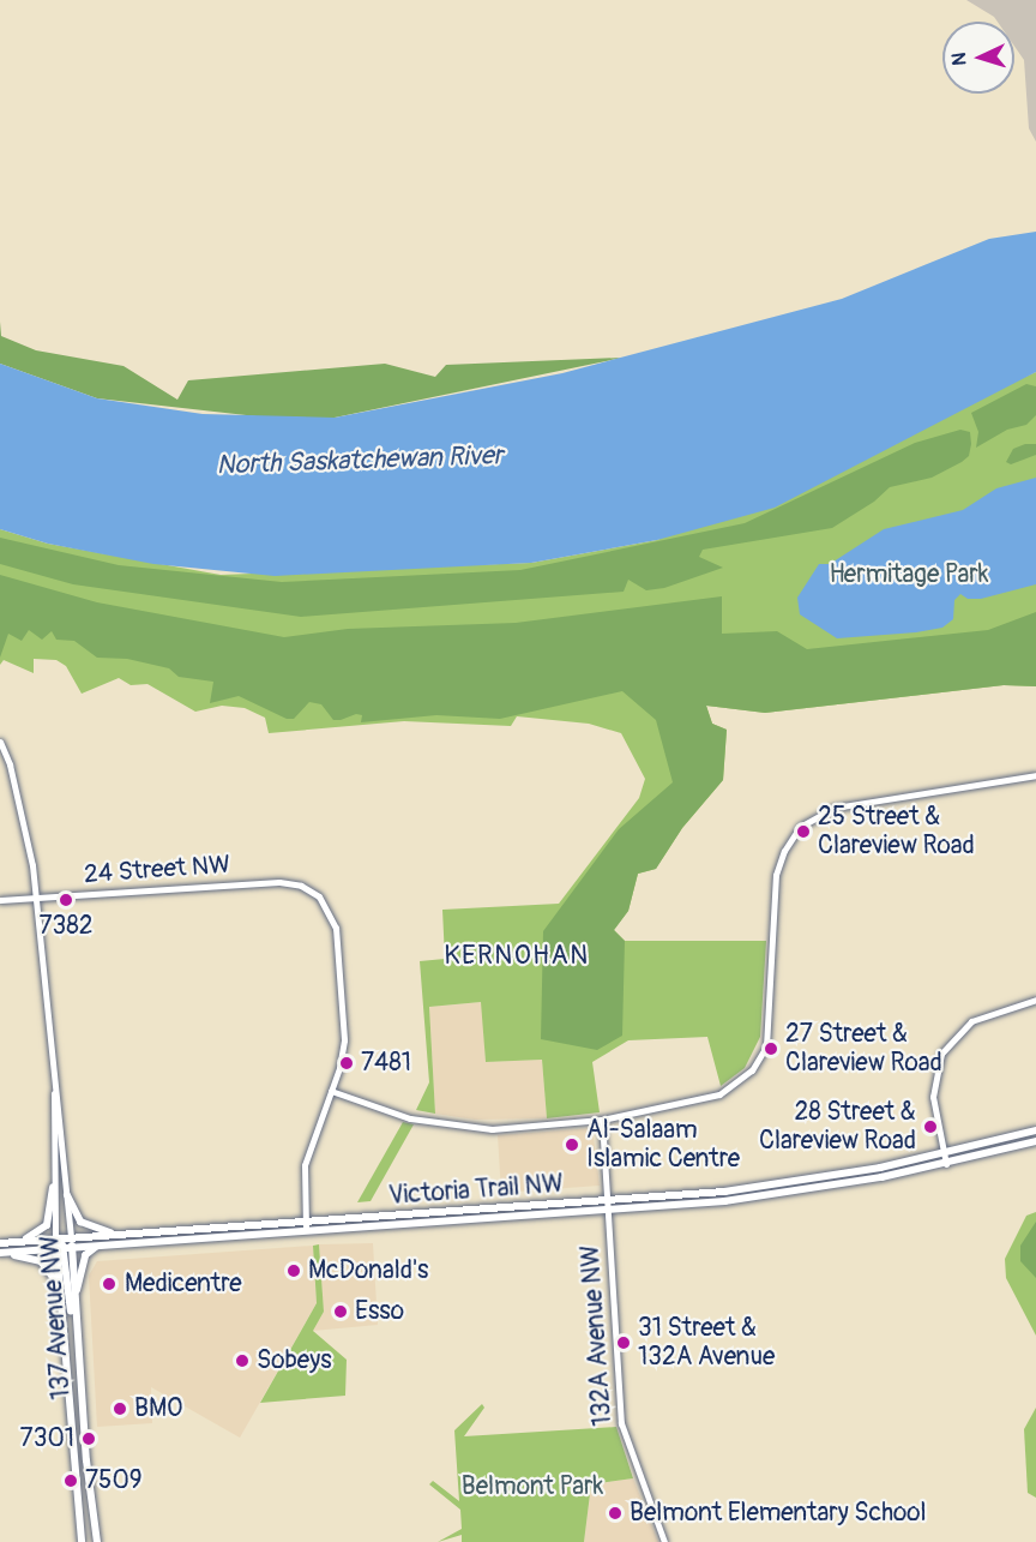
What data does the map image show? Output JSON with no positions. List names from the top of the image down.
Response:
{
  "streets": {
    "main road": ["Victoria Trail NW", "137 Avenue NW"],
    "street": ["24 Street NW", "132A Avenue NW"]
  },
  "crossings": [
    ["24 Street NW", "137 Avenue NW"],
    ["Victoria Trail NW", "137 Avenue NW"],
    ["Victoria Trail NW", "132A Avenue NW"]
  ],
  "districts": ["KERNOHAN"],
  "water": ["North Saskatchewan River"],
  "parks": ["Hermitage Park", "Belmont Park"],
  "places": [
    "25 Street & Clareview Road",
    "7382",
    "27 Street & Clareview Road",
    "7481",
    "28 Street & Clareview Road",
    "Al-Salaam Islamic Centre",
    "McDonald's",
    "Medicentre",
    "Esso",
    "31 Street & 132A Avenue",
    "Sobeys",
    "BMO",
    "7301",
    "7509",
    "Belmont Elementary School"
  ],
  "north": "left"
}
